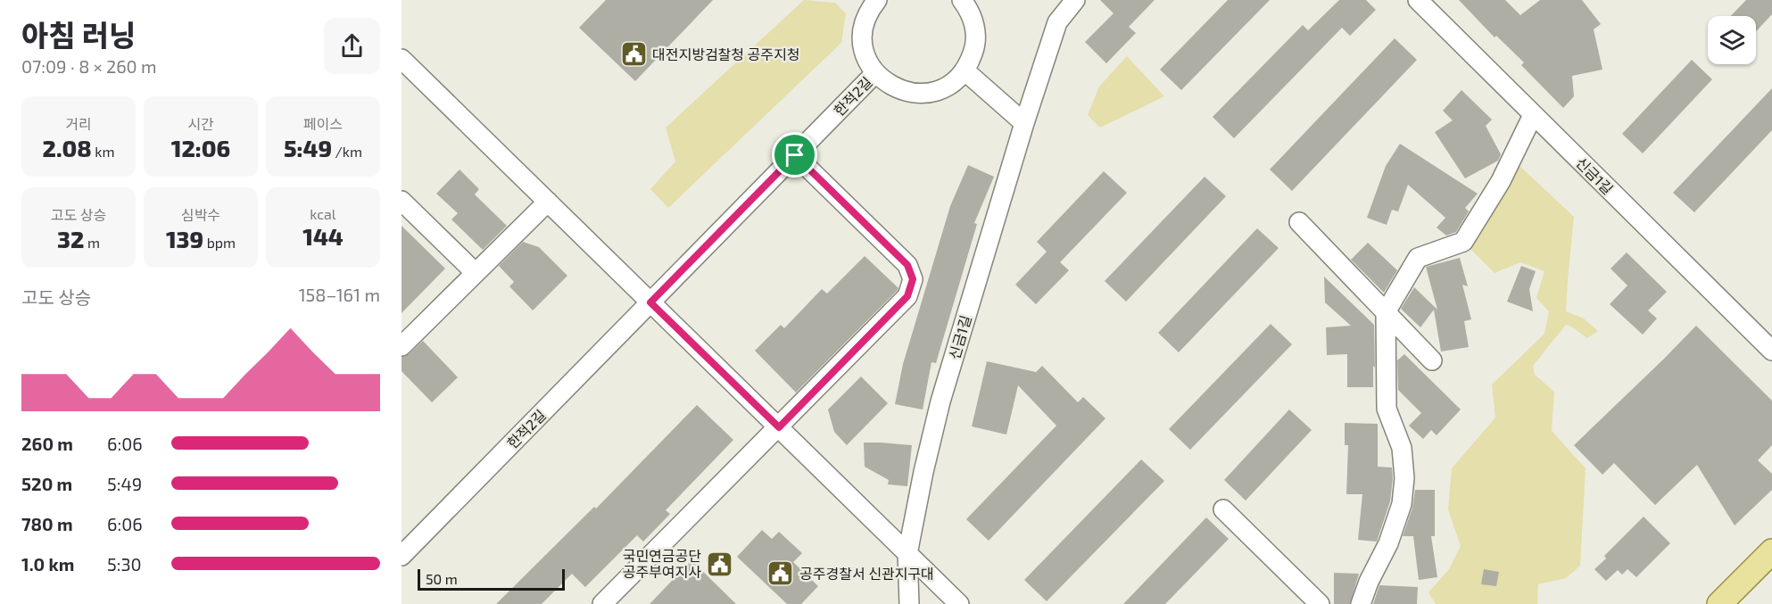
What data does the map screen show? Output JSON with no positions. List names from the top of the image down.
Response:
{
  "streets": {
    "street": ["한적2길", "신금1길"]
  },
  "places": {
    "public building": ["대전지방검찰청 공주지청", "국민연금공단 공주부여지사", "공주경찰서 신관지구대"]
  },
  "scale_bar": "50 m",
  "page": {
    "heading": ["아침 러닝", "07:09 · 8 × 260 m"],
    "stats": [
      ["거리", "2.08 km"],
      ["시간", "12:06"],
      ["페이스", "5:49 /km"],
      ["고도 상승", "32 m"],
      ["심박수", "139 bpm"],
      ["kcal", "144"]
    ],
    "chart": ["고도 상승", "158–161 m"],
    "list": [
      {
        "name": "260 m",
        "note": "6:06"
      },
      {
        "name": "520 m",
        "note": "5:49"
      },
      {
        "name": "780 m",
        "note": "6:06"
      },
      {
        "name": "1.0 km",
        "note": "5:30"
      }
    ],
    "scale": "50 m"
  }
}
